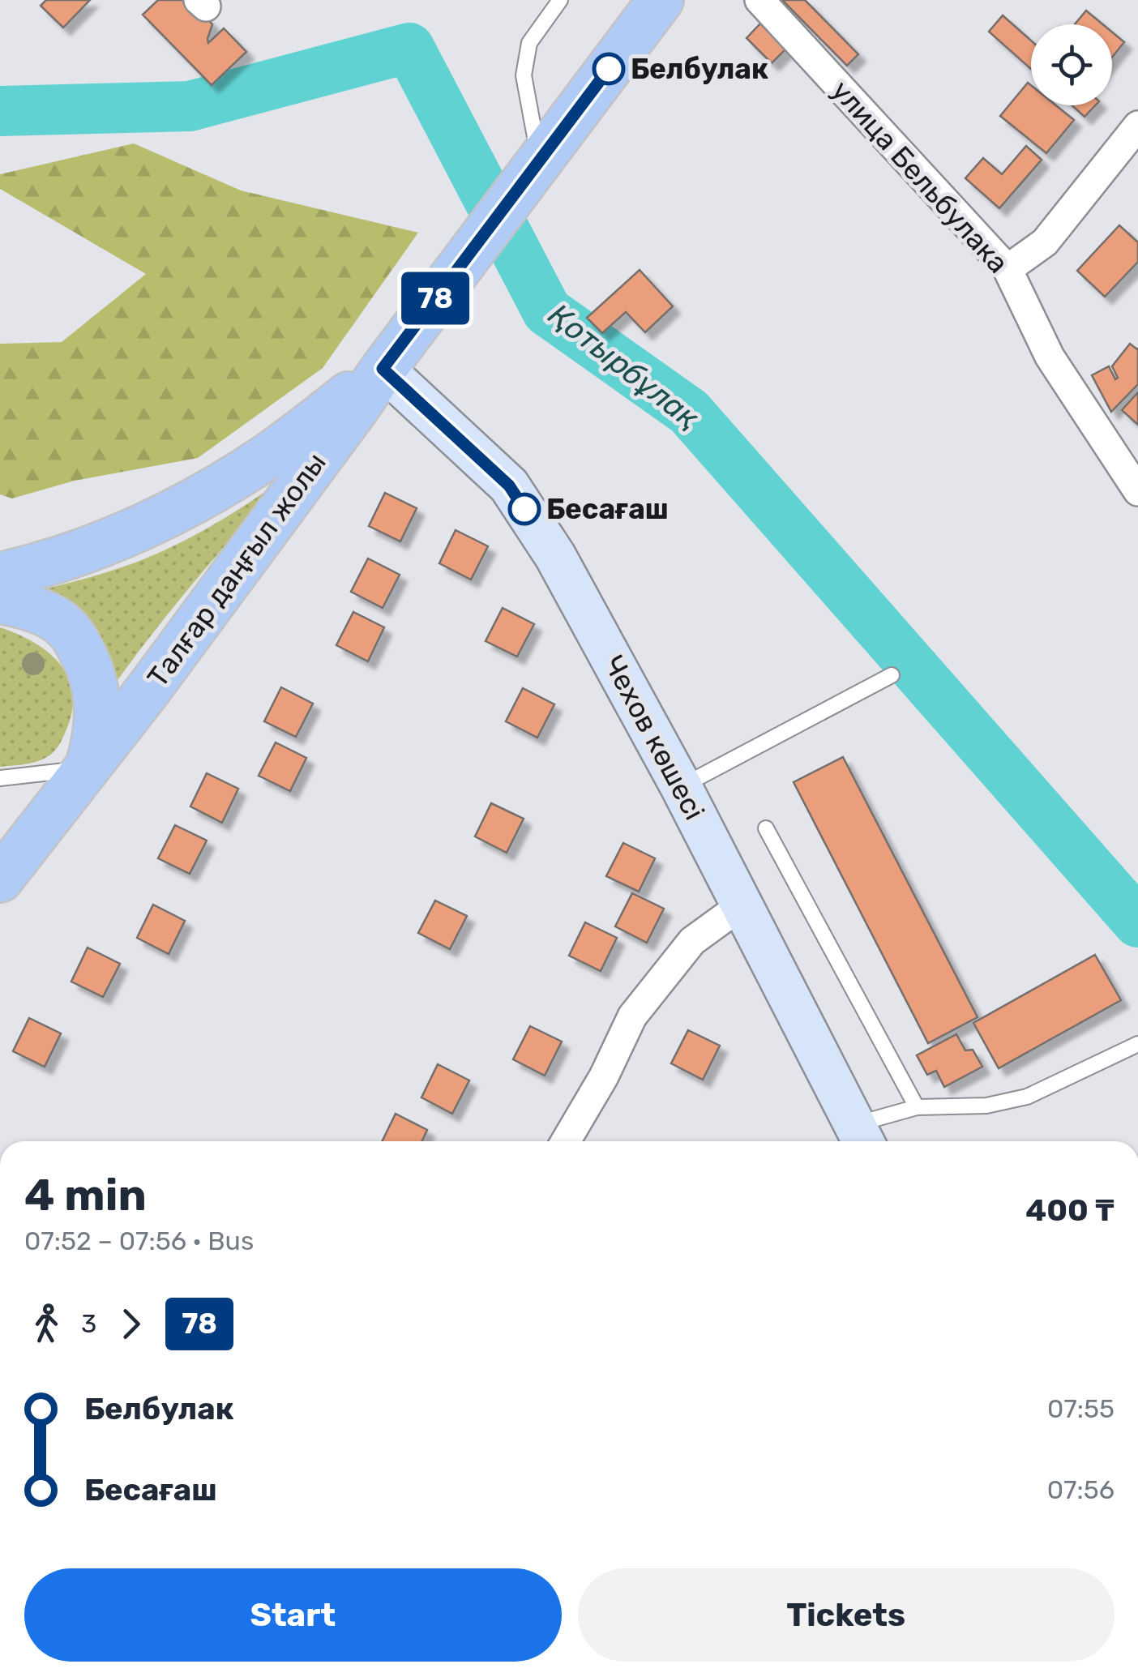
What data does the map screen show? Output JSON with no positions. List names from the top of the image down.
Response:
{
  "streets": {
    "main road": ["Талғар даңғыл жолы", "Чехов көшесі"],
    "street": ["улица Бельбулака"]
  },
  "crossings": [
    ["Талғар даңғыл жолы", "Чехов көшесі"]
  ],
  "water": ["Қотырбұлақ"],
  "places": ["Белбулак", "Бесағаш"],
  "lines": ["bus line 78"],
  "page": {
    "on_map": "78",
    "heading": ["4 min", "07:52 – 07:56 · Bus", "400 ₸"],
    "legs": ["3", "78"],
    "list": [
      {
        "name": "Белбулак",
        "value": "07:55"
      },
      {
        "name": "Бесағаш",
        "value": "07:56"
      }
    ],
    "buttons": ["Start", "Tickets"]
  }
}
